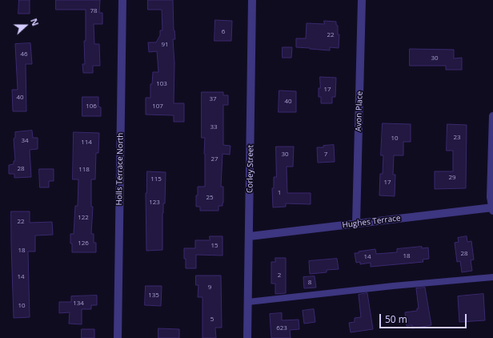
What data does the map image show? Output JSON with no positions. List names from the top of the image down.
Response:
{
  "streets": {
    "street": [
      "Avon Place",
      "Holls Terrace North",
      "Corley Street",
      "Hughes Terrace"
    ]
  },
  "crossings": [
    ["Avon Place", "Hughes Terrace"],
    ["Corley Street", "Hughes Terrace"]
  ],
  "house_numbers": [
    "78",
    "6",
    "22",
    "91",
    "46",
    "30",
    "103",
    "17",
    "40",
    "37",
    "40",
    "106",
    "107",
    "33",
    "23",
    "10",
    "34",
    "114",
    "30",
    "7",
    "27",
    "28",
    "118",
    "29",
    "115",
    "17",
    "1",
    "25",
    "123",
    "122",
    "22",
    "126",
    "15",
    "18",
    "28",
    "18",
    "14",
    "2",
    "14",
    "8",
    "9",
    "135",
    "134",
    "10",
    "5",
    "623"
  ],
  "scale_bar": "50 m",
  "north": "right"
}
